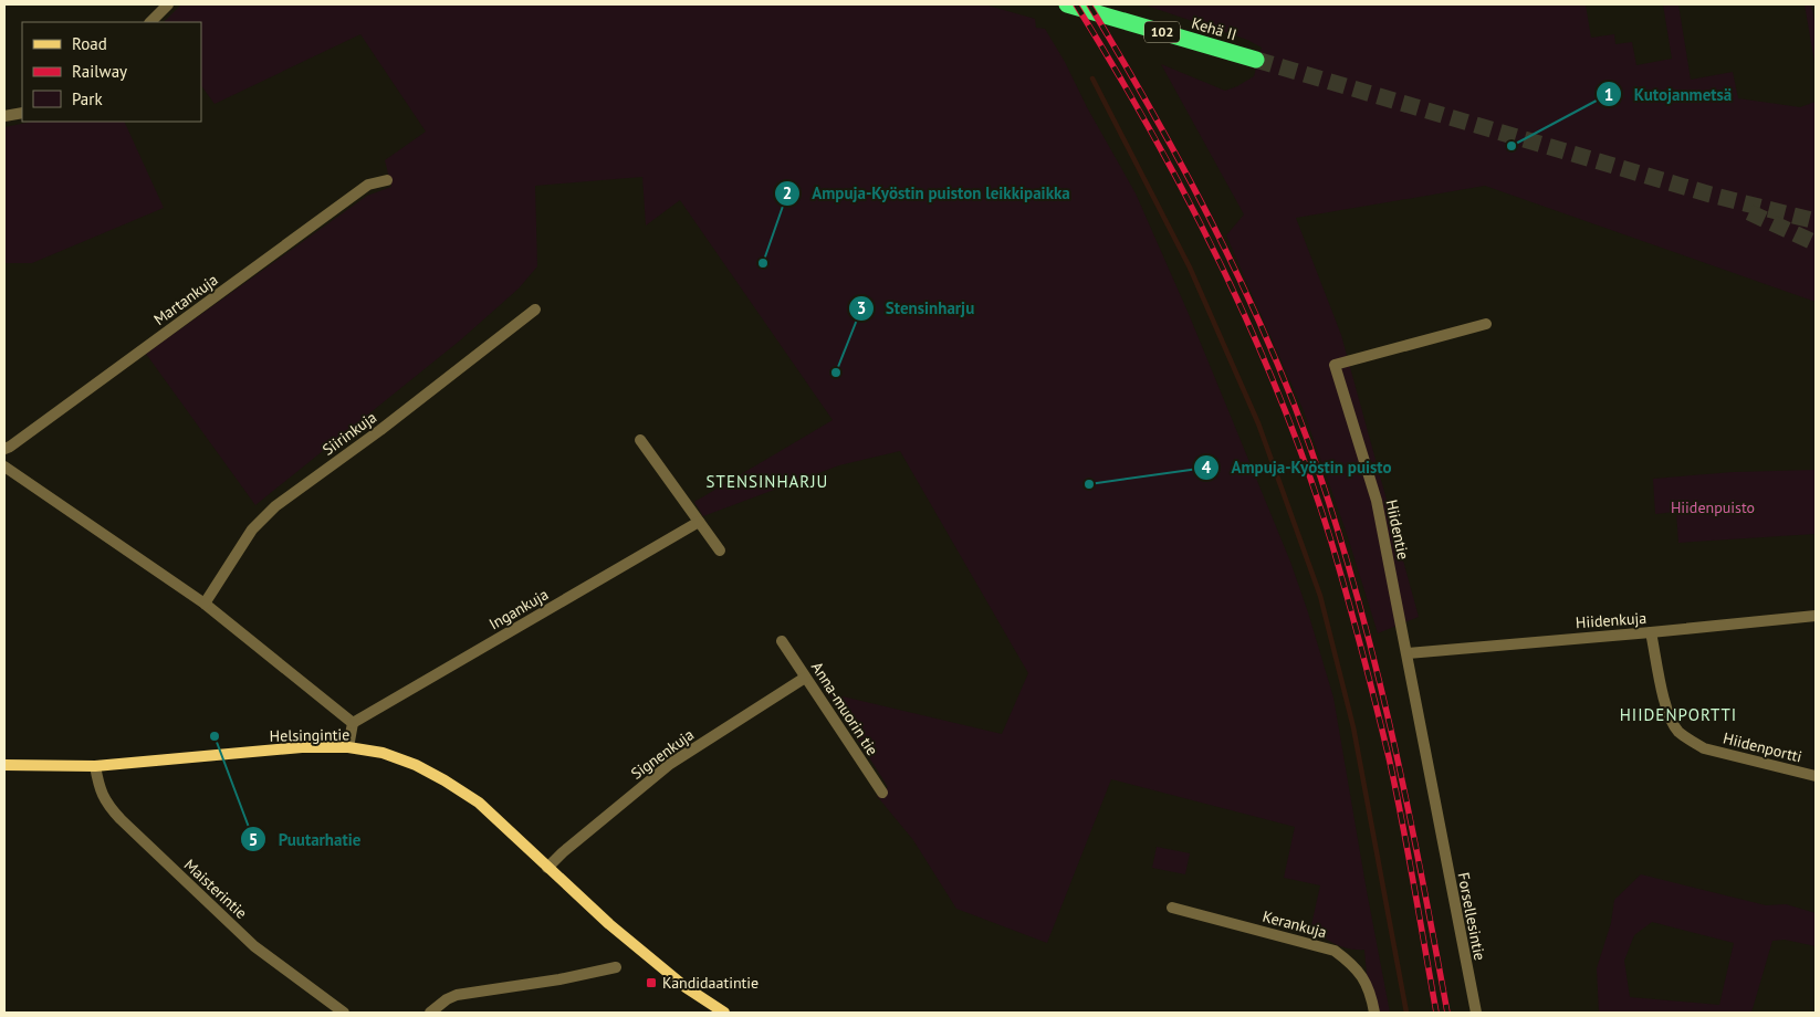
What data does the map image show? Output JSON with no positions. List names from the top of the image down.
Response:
{
  "streets": {
    "highway": ["Kehä II", "102"],
    "main road": ["Helsingintie"],
    "street": [
      "Martankuja",
      "Siirinkuja",
      "Hiidentie",
      "Ingankuja",
      "Hiidenkuja",
      "Anna-muorin tie",
      "Hiidenportti",
      "Signenkuja",
      "Maisterintie",
      "Forsellesintie",
      "Kerankuja"
    ]
  },
  "crossings": [
    ["Hiidentie", "Hiidenkuja"],
    ["Hiidentie", "Forsellesintie"],
    ["Hiidenkuja", "Hiidenportti"],
    ["Anna-muorin tie", "Signenkuja"],
    ["Helsingintie", "Signenkuja"],
    ["Helsingintie", "Maisterintie"]
  ],
  "districts": ["STENSINHARJU", "HIIDENPORTTI"],
  "parks": ["Hiidenpuisto"],
  "places": {
    "other": [
      "Kutojanmetsä",
      "Ampuja-Kyöstin puiston leikkipaikka",
      "Stensinharju",
      "Ampuja-Kyöstin puisto",
      "Puutarhatie"
    ],
    "transit": ["Kandidaatintie"]
  },
  "legend": ["Road", "Railway", "Park"]
}
